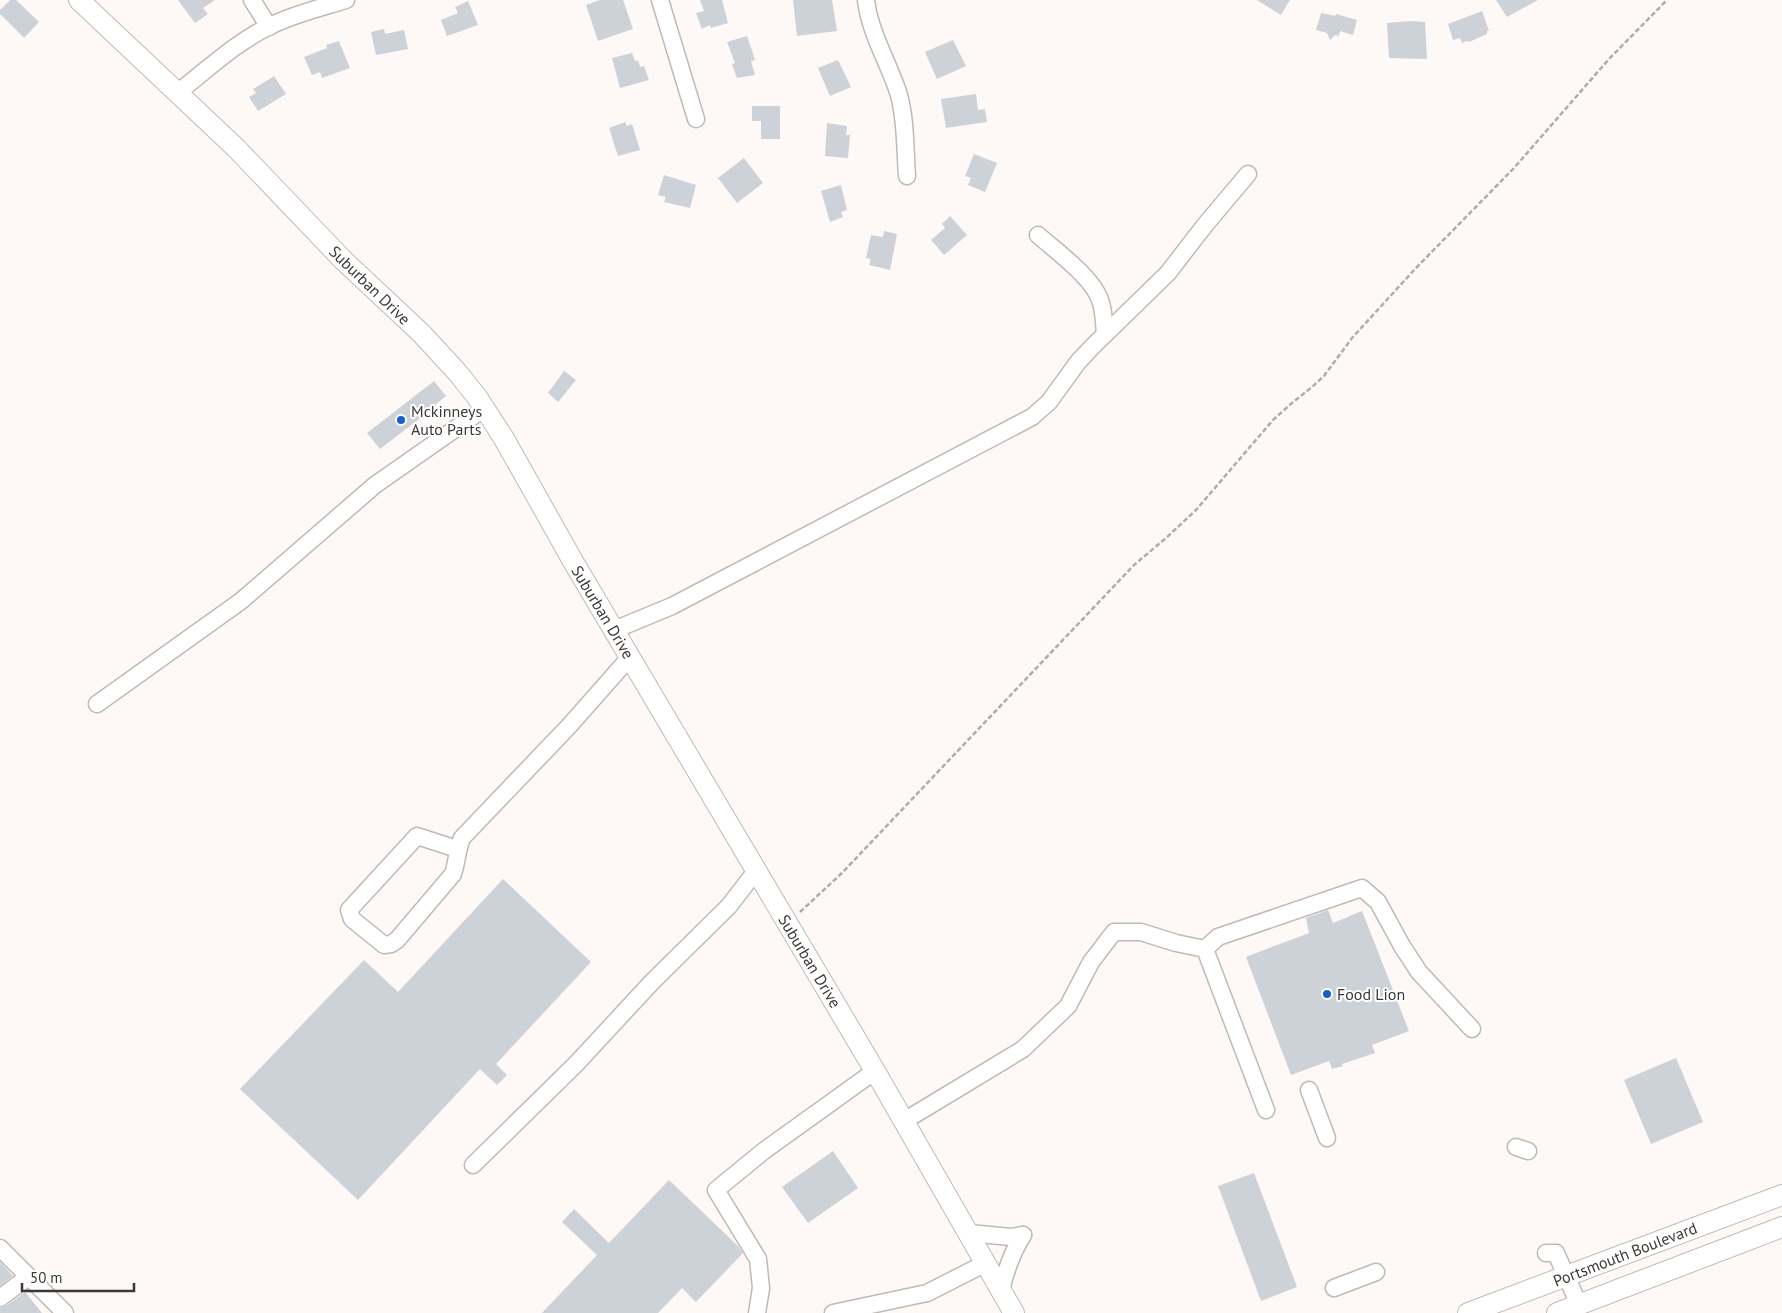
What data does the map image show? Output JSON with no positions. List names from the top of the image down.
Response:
{
  "streets": {
    "main road": ["Suburban Drive", "Portsmouth Boulevard"]
  },
  "places": ["Mckinneys Auto Parts", "Food Lion"],
  "scale_bar": "50 m"
}
